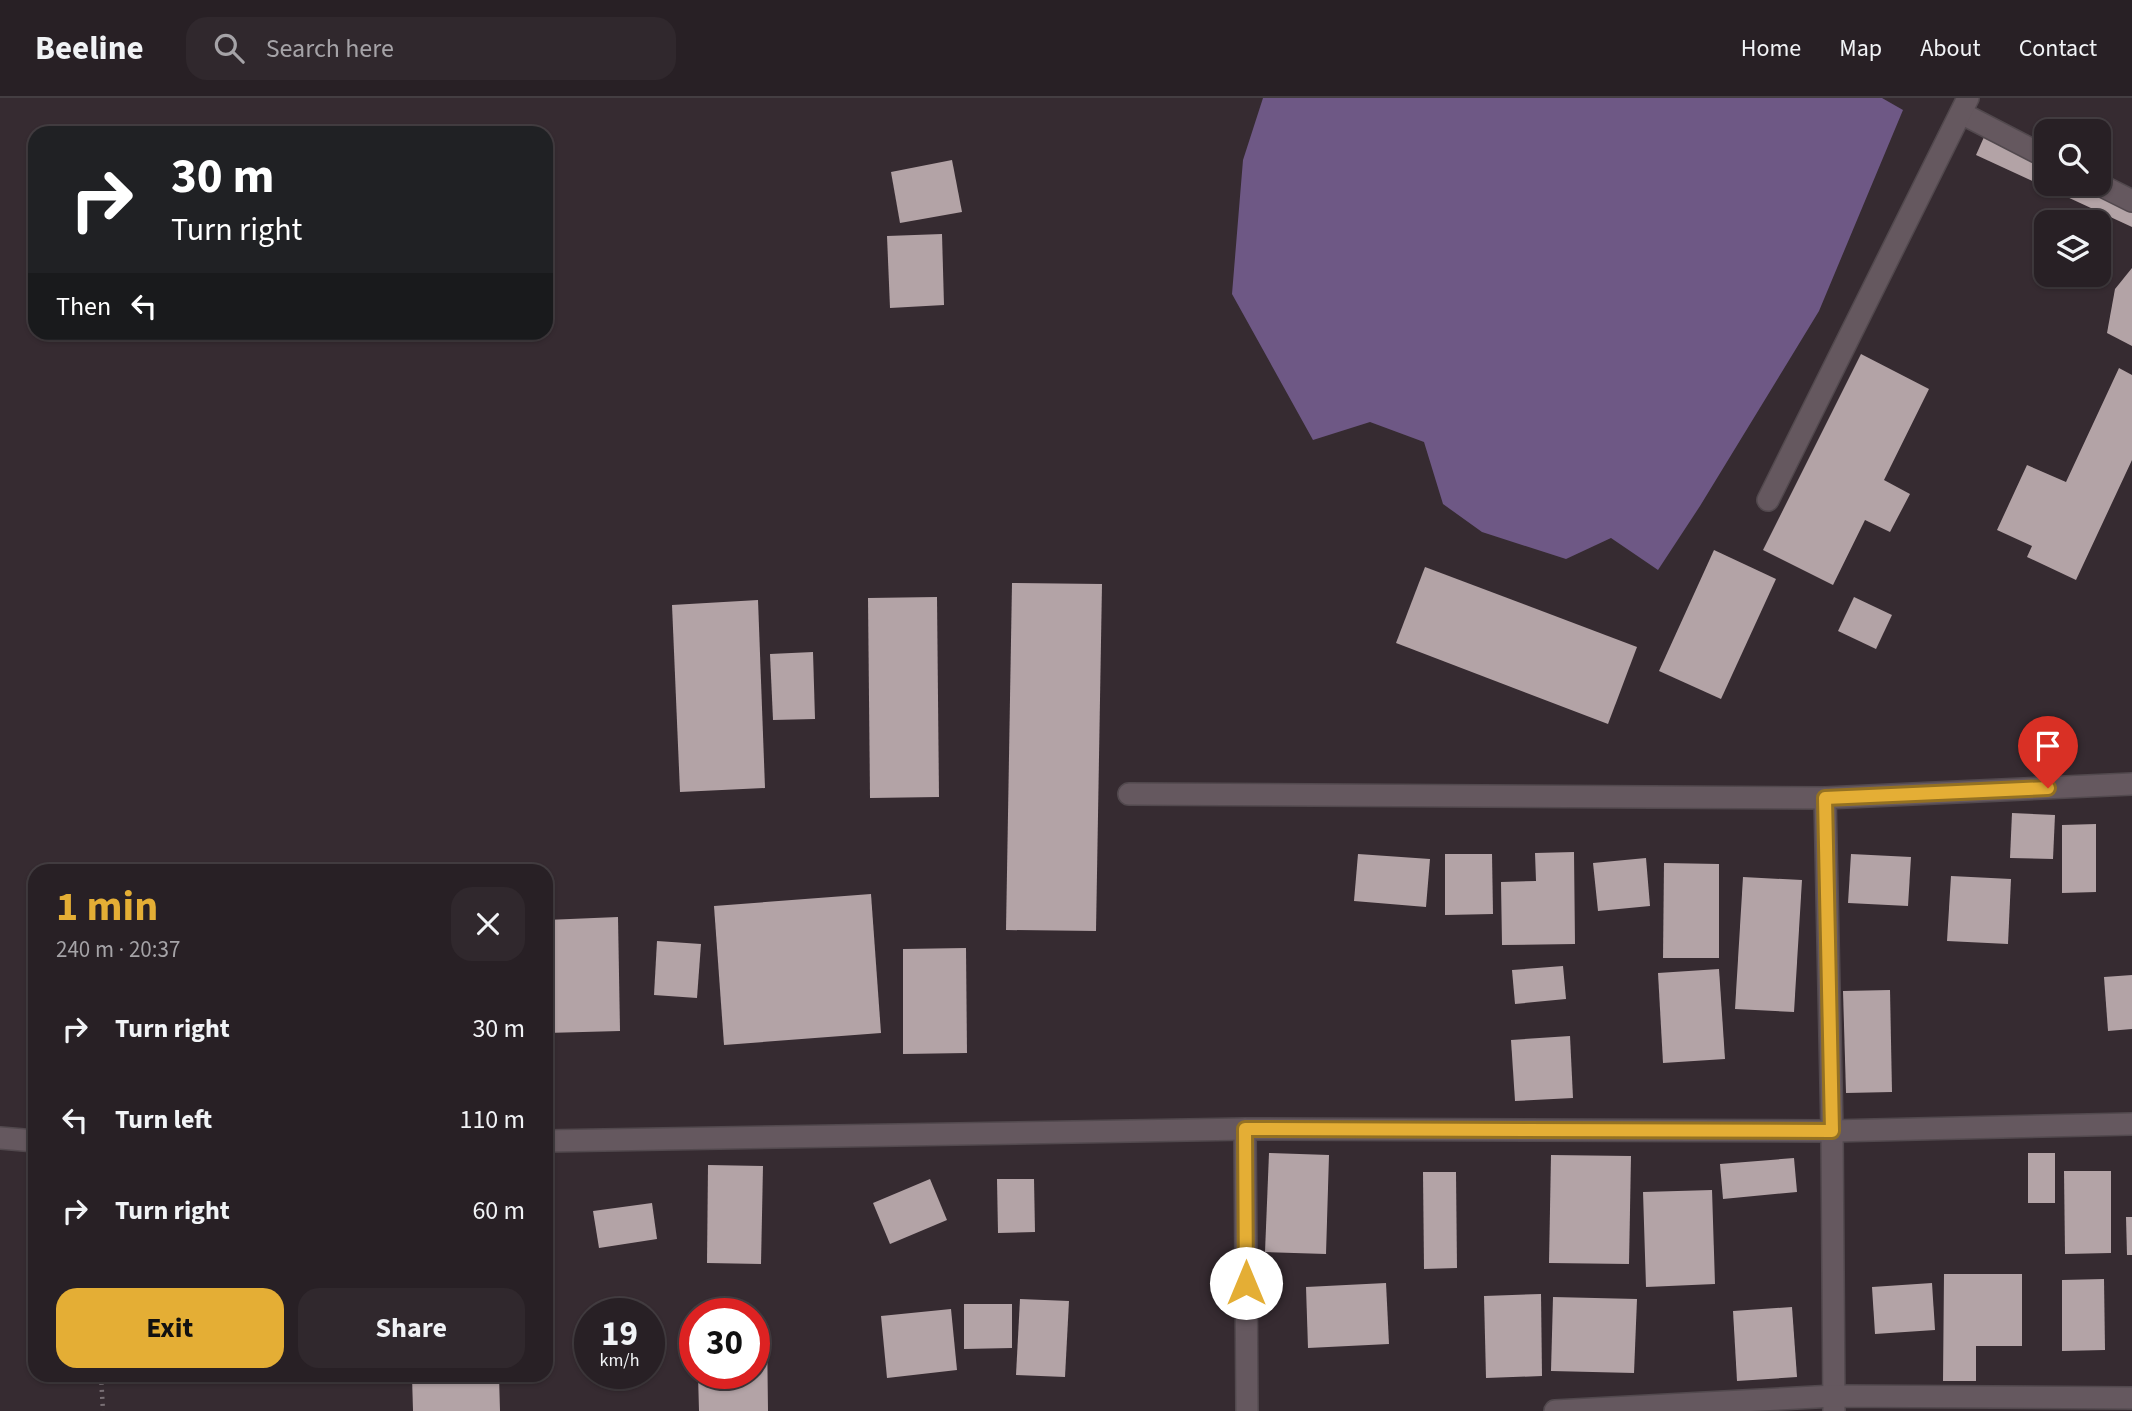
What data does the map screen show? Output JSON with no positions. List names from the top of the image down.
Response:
{
  "page": {
    "header": "Beeline",
    "search": "Search here",
    "nav": [
      "Home",
      "Map",
      "About",
      "Contact"
    ],
    "turn": ["30 m", "Turn right"],
    "then": "Then",
    "heading": ["1 min", "240 m · 20:37"],
    "list": [
      {
        "name": "Turn right",
        "value": "30 m"
      },
      {
        "name": "Turn left",
        "value": "110 m"
      },
      {
        "name": "Turn right",
        "value": "60 m"
      }
    ],
    "buttons": ["Exit", "Share"],
    "speed": "19 km/h",
    "limit": "30"
  }
}
